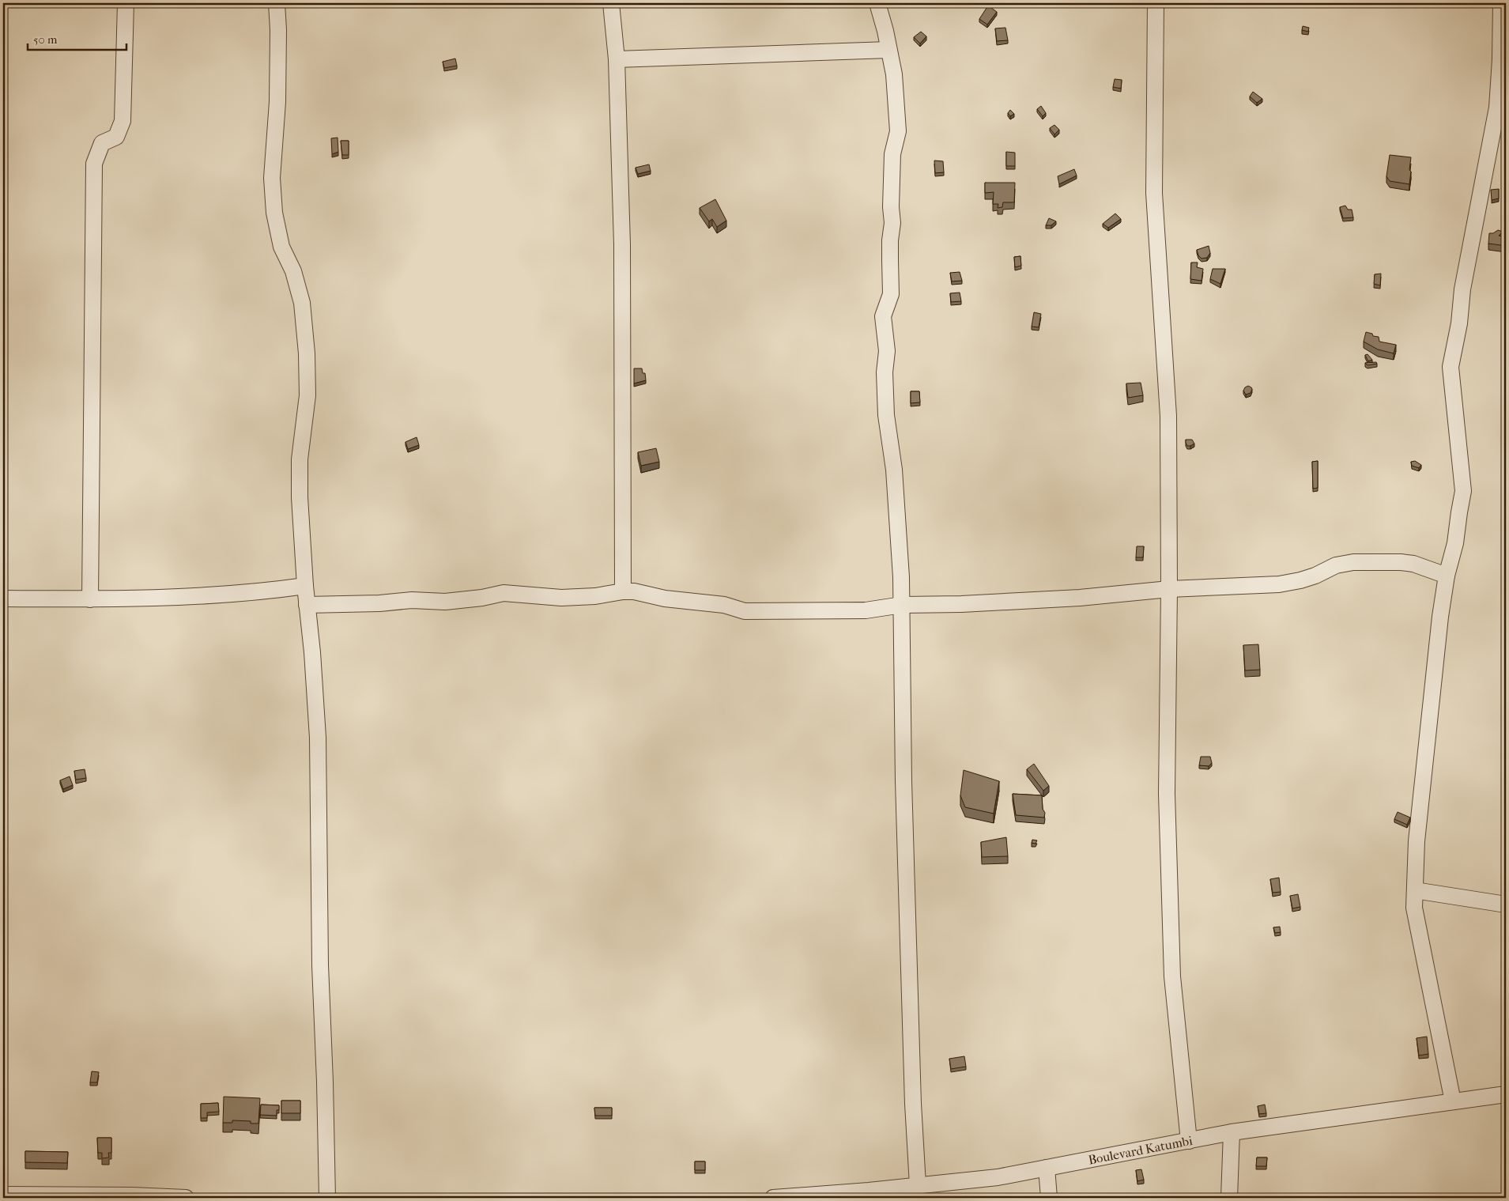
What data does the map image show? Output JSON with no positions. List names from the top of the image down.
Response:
{
  "streets": {
    "street": ["Boulevard Katumbi"]
  },
  "scale_bar": "50 m"
}
